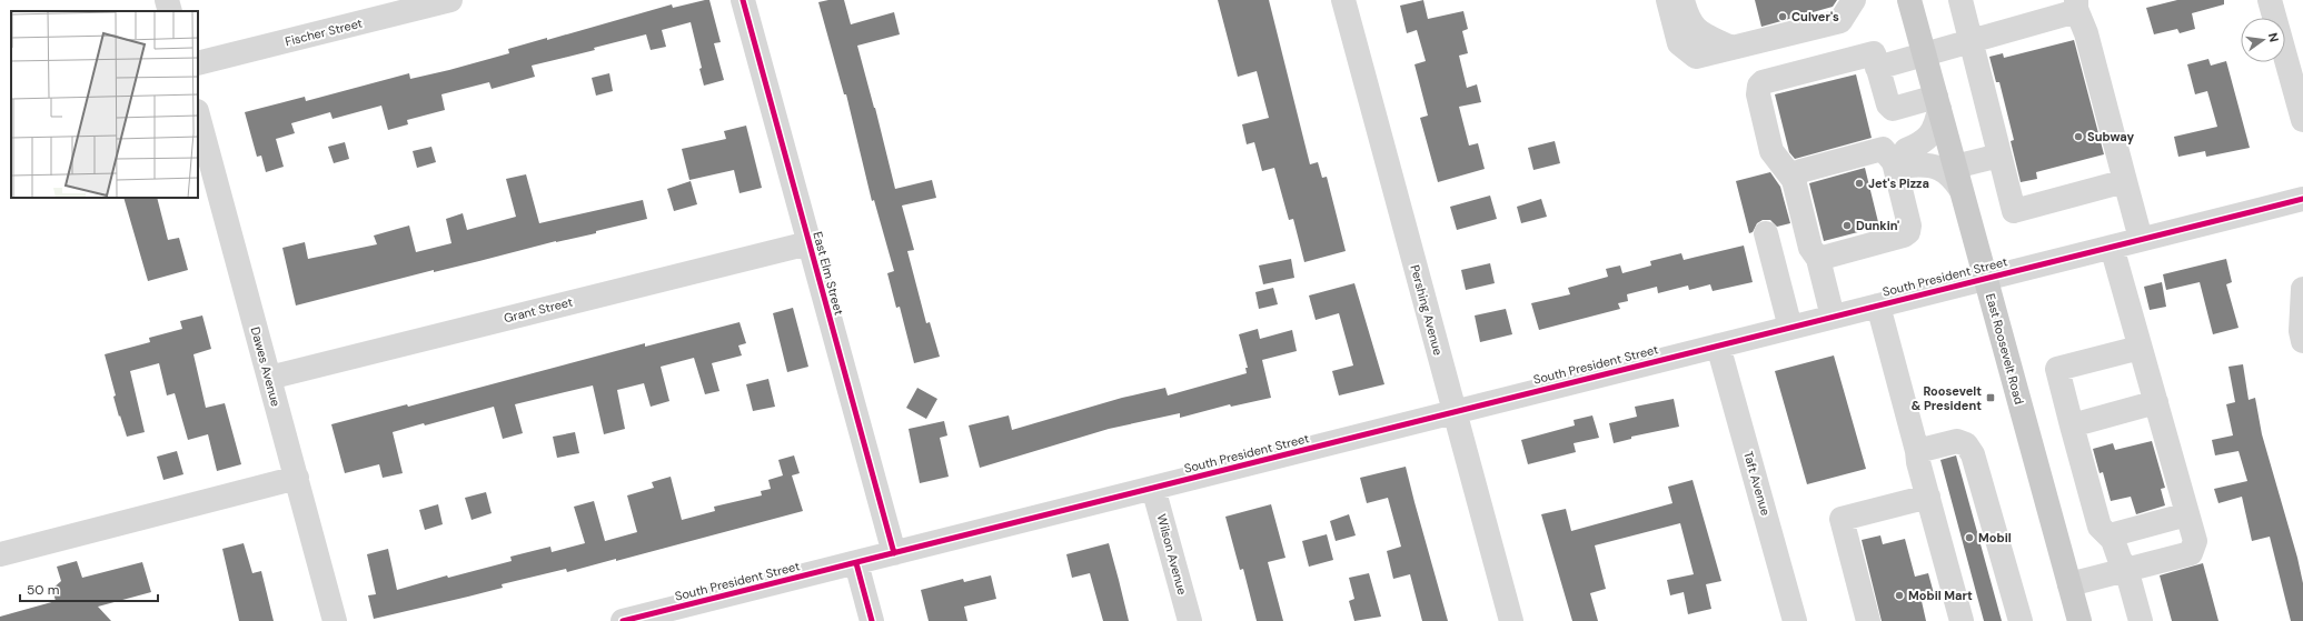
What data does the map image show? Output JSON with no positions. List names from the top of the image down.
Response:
{
  "streets": {
    "main road": ["East Roosevelt Road"],
    "street": [
      "Fischer Street",
      "East Elm Street",
      "South President Street",
      "Grant Street",
      "Pershing Avenue",
      "Dawes Avenue",
      "Taft Avenue",
      "Wilson Avenue"
    ]
  },
  "crossings": [
    ["East Elm Street", "South President Street"],
    ["East Elm Street", "Grant Street"],
    ["South President Street", "Pershing Avenue"],
    ["South President Street", "East Roosevelt Road"],
    ["South President Street", "Taft Avenue"],
    ["South President Street", "Wilson Avenue"],
    ["Grant Street", "Dawes Avenue"]
  ],
  "places": {
    "other": [
      "Culver's",
      "Subway",
      "Jet's Pizza",
      "Dunkin'",
      "Mobil",
      "Mobil Mart"
    ],
    "transit": ["Roosevelt & President"]
  },
  "scale_bar": "50 m",
  "north": "right"
}
